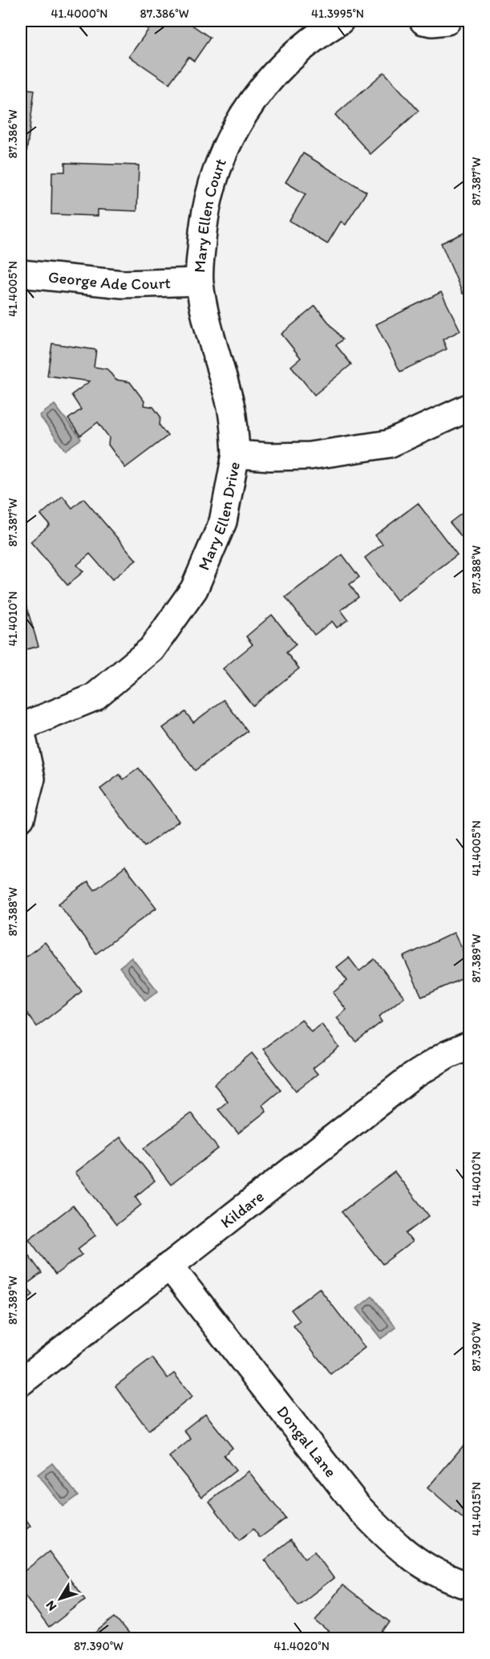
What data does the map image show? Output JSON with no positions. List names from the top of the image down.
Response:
{
  "streets": {
    "street": [
      "Mary Ellen Court",
      "George Ade Court",
      "Mary Ellen Drive",
      "Kildare",
      "Dongal Lane"
    ]
  },
  "crossings": [
    ["Mary Ellen Court", "George Ade Court"],
    ["Mary Ellen Court", "Mary Ellen Drive"],
    ["Kildare", "Dongal Lane"]
  ],
  "north": "bottom left",
  "coordinates": [
    "41.4000°N",
    "87.386°W",
    "41.3995°N",
    "87.387°W",
    "41.4005°N",
    "87.388°W",
    "41.4010°N",
    "87.389°W",
    "87.390°W",
    "41.4015°N",
    "41.4020°N"
  ]
}
